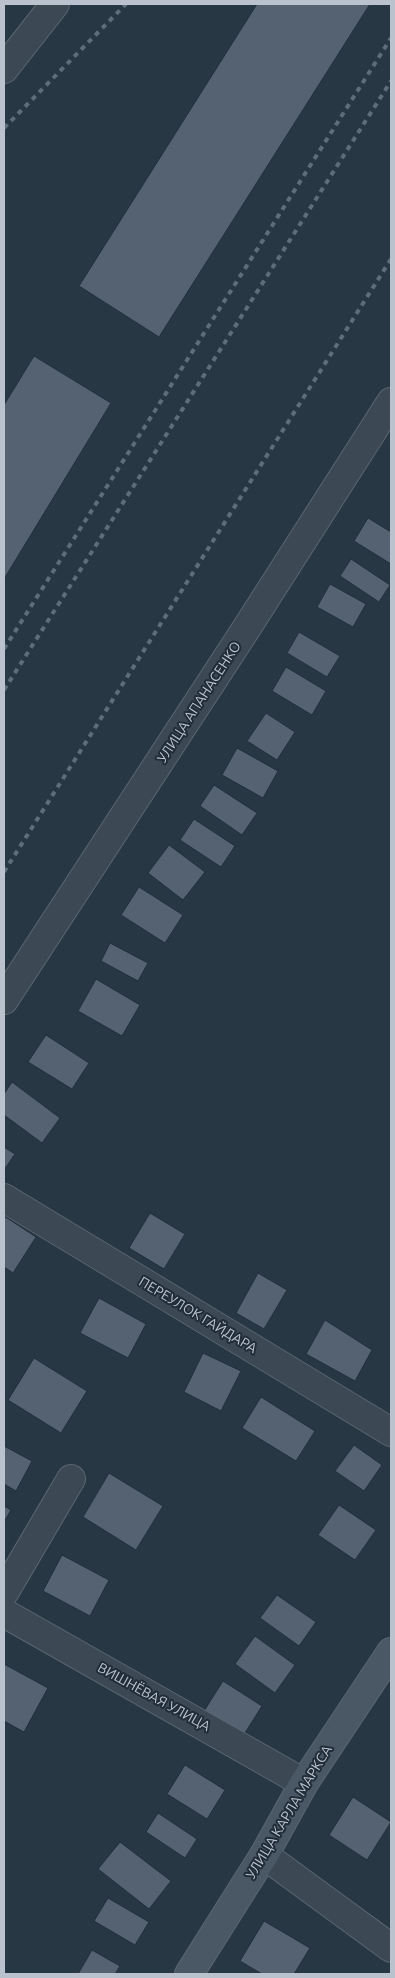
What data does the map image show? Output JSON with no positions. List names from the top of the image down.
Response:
{
  "streets": {
    "street": [
      "УЛИЦА АПАНАСЕНКО",
      "ПЕРЕУЛОК ГАЙДАРА",
      "ВИШНЁВАЯ УЛИЦА",
      "УЛИЦА КАРЛА МАРКСА"
    ]
  },
  "crossings": [
    ["ВИШНЁВАЯ УЛИЦА", "УЛИЦА КАРЛА МАРКСА"]
  ]
}
